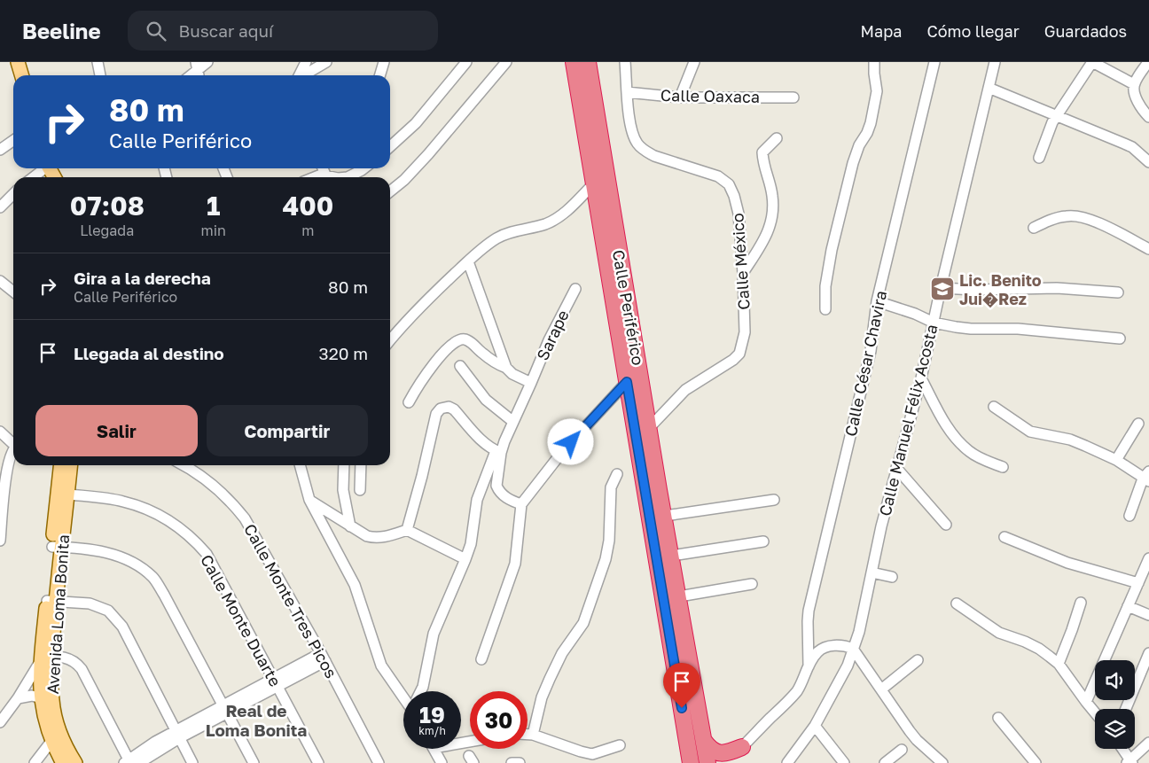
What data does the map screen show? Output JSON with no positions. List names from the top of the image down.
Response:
{
  "streets": {
    "highway": ["Calle Periférico"],
    "main road": ["Avenida Loma Bonita"],
    "street": [
      "Calle Oaxaca",
      "Calle México",
      "Sarape",
      "Calle César Chavira",
      "Calle Manuel Félix Acosta",
      "Calle Monte Tres Picos",
      "Calle Monte Duarte"
    ]
  },
  "crossings": [
    ["Calle Oaxaca", "Calle México"],
    ["Calle México", "Calle Periférico"],
    ["Avenida Loma Bonita", "Calle Monte Duarte"]
  ],
  "districts": ["Real de Loma Bonita"],
  "places": {
    "school or university": ["Lic. Benito Jui�Rez"]
  },
  "page": {
    "header": "Beeline",
    "search": "Buscar aquí",
    "nav": ["Mapa", "Cómo llegar", "Guardados"],
    "turn": ["80 m", "Calle Periférico"],
    "eta": [
      "07:08",
      "Llegada",
      "1",
      "min",
      "400",
      "m"
    ],
    "list": [
      {
        "name": "Gira a la derecha",
        "note": "Calle Periférico",
        "value": "80 m"
      },
      {
        "name": "Llegada al destino",
        "value": "320 m"
      }
    ],
    "buttons": ["Salir", "Compartir"],
    "speed": "19 km/h",
    "limit": "30"
  }
}
